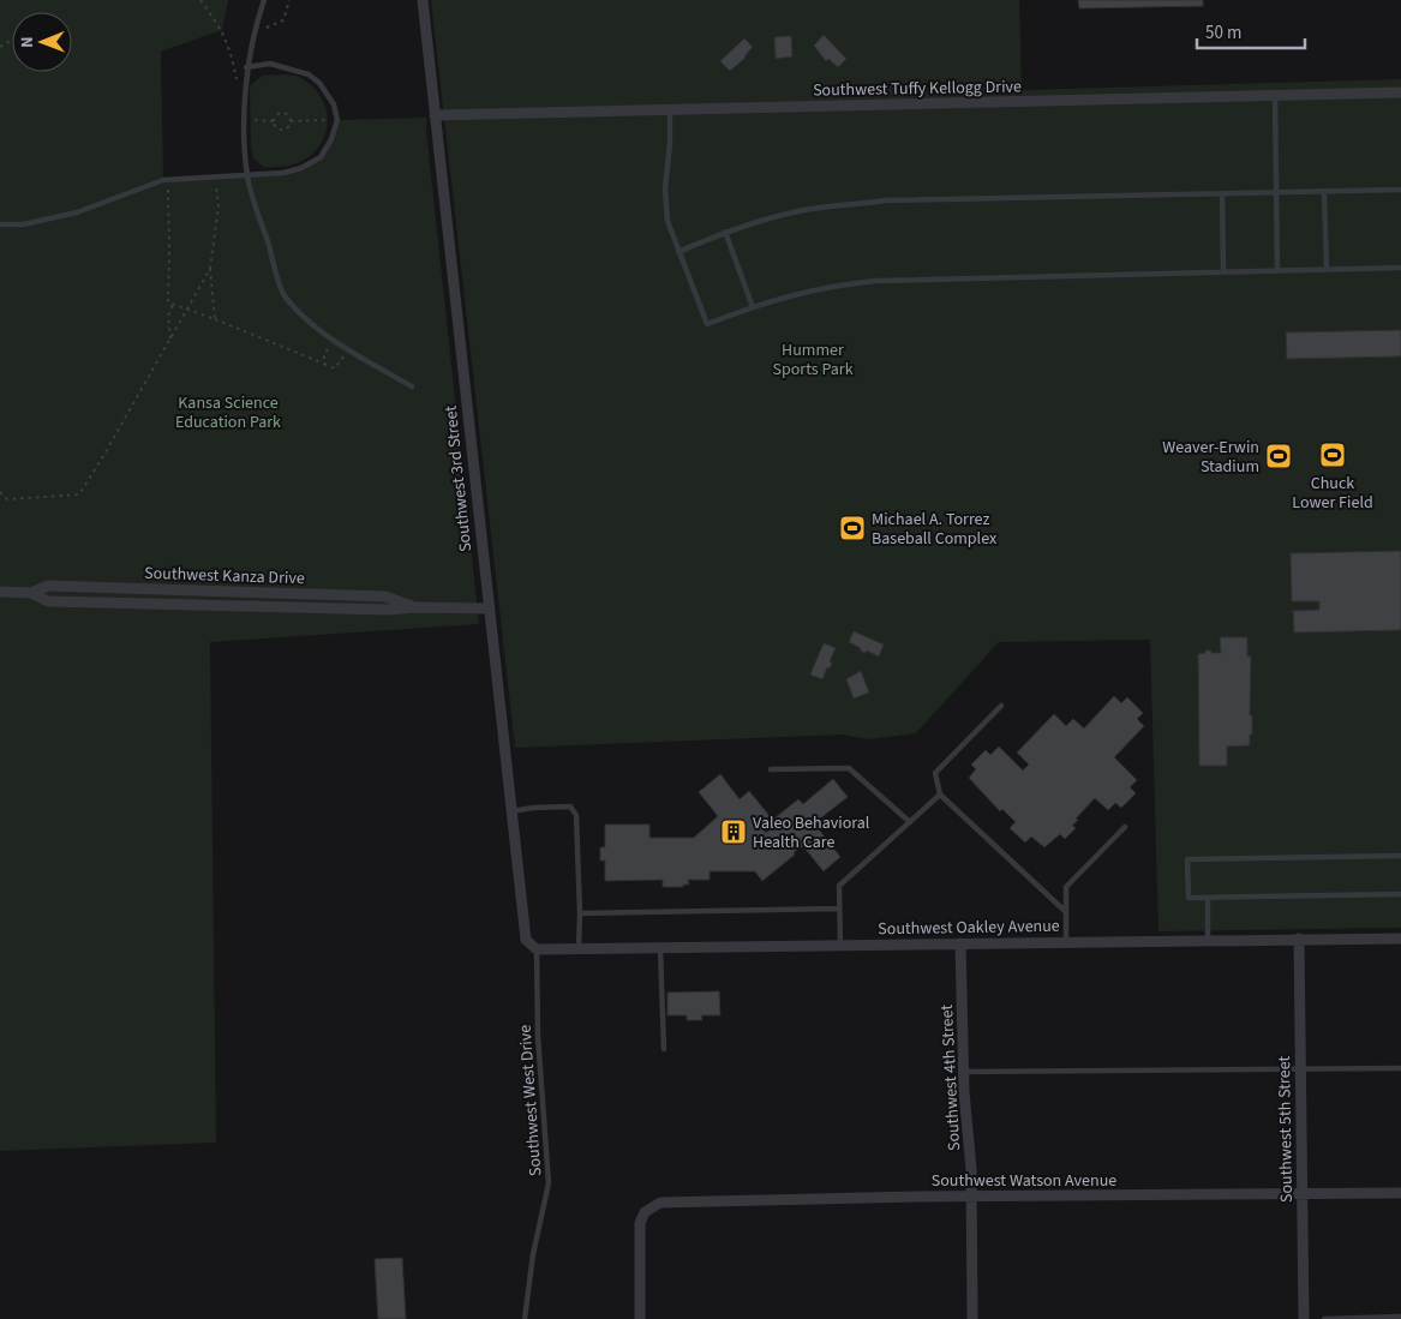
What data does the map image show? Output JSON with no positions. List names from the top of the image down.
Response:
{
  "streets": {
    "street": [
      "Southwest Tuffy Kellogg Drive",
      "Southwest 3rd Street",
      "Southwest Kanza Drive",
      "Southwest Oakley Avenue",
      "Southwest 4th Street",
      "Southwest 5th Street",
      "Southwest Watson Avenue"
    ],
    "lane": ["Southwest West Drive"]
  },
  "crossings": [
    ["Southwest Tuffy Kellogg Drive", "Southwest 3rd Street"],
    ["Southwest 3rd Street", "Southwest Kanza Drive"],
    ["Southwest 3rd Street", "Southwest Oakley Avenue"],
    ["Southwest 3rd Street", "Southwest West Drive"],
    ["Southwest Oakley Avenue", "Southwest 4th Street"],
    ["Southwest Oakley Avenue", "Southwest West Drive"],
    ["Southwest Oakley Avenue", "Southwest 5th Street"],
    ["Southwest 4th Street", "Southwest Watson Avenue"],
    ["Southwest 5th Street", "Southwest Watson Avenue"]
  ],
  "parks": ["Hummer Sports Park", "Kansa Science Education Park"],
  "places": {
    "sports": ["Chuck Lower Field", "Weaver-Erwin Stadium", "Michael A. Torrez Baseball Complex"],
    "building": ["Valeo Behavioral Health Care"]
  },
  "scale_bar": "50 m",
  "north": "left"
}
